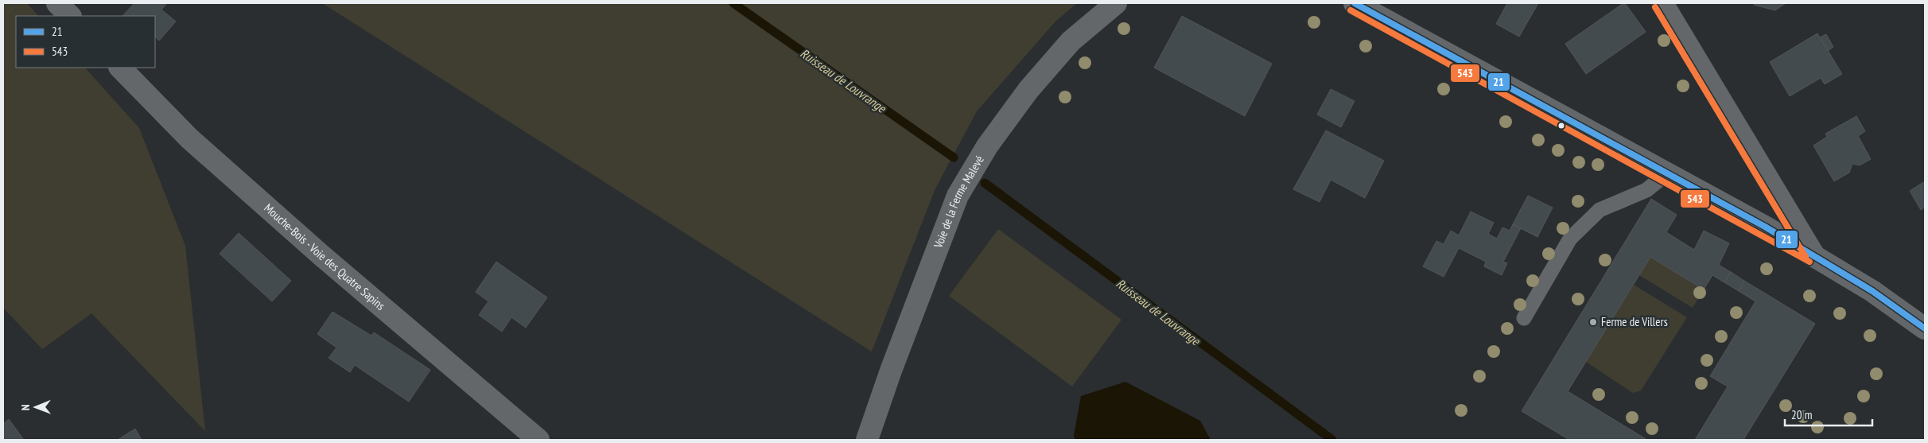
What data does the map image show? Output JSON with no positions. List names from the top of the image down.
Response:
{
  "streets": {
    "street": ["Voie de la Ferme Malevé", "Mouche-Bois - Voie des Quatre Sapins"]
  },
  "water": ["Ruisseau de Louvrange"],
  "places": ["Ferme de Villers"],
  "lines": ["transit line 21", "transit line 543"],
  "legend": ["21", "543"],
  "scale_bar": "20 m",
  "north": "left"
}
